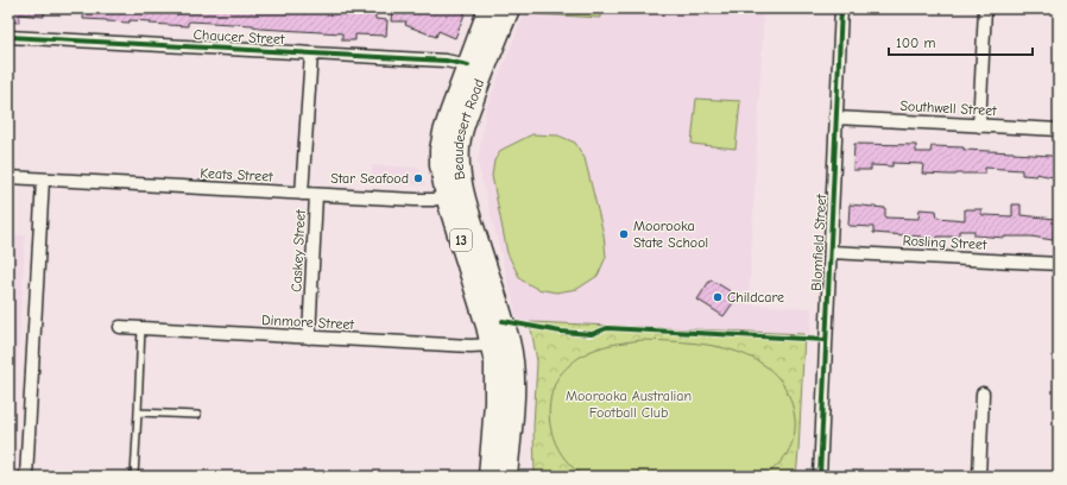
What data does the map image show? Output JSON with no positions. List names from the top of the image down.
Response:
{
  "streets": {
    "highway": ["Beaudesert Road", "13"],
    "street": [
      "Chaucer Street",
      "Southwell Street",
      "Keats Street",
      "Blomfield Street",
      "Rosling Street",
      "Caskey Street",
      "Dinmore Street"
    ]
  },
  "crossings": [
    ["Chaucer Street", "Beaudesert Road"],
    ["Chaucer Street", "Caskey Street"],
    ["Southwell Street", "Blomfield Street"],
    ["Beaudesert Road", "Keats Street"],
    ["Beaudesert Road", "Dinmore Street"],
    ["Keats Street", "Caskey Street"],
    ["Blomfield Street", "Rosling Street"],
    ["Caskey Street", "Dinmore Street"]
  ],
  "parks": ["Moorooka Australian Football Club"],
  "places": ["Star Seafood", "Moorooka State School", "Childcare"],
  "scale_bar": "100 m"
}
